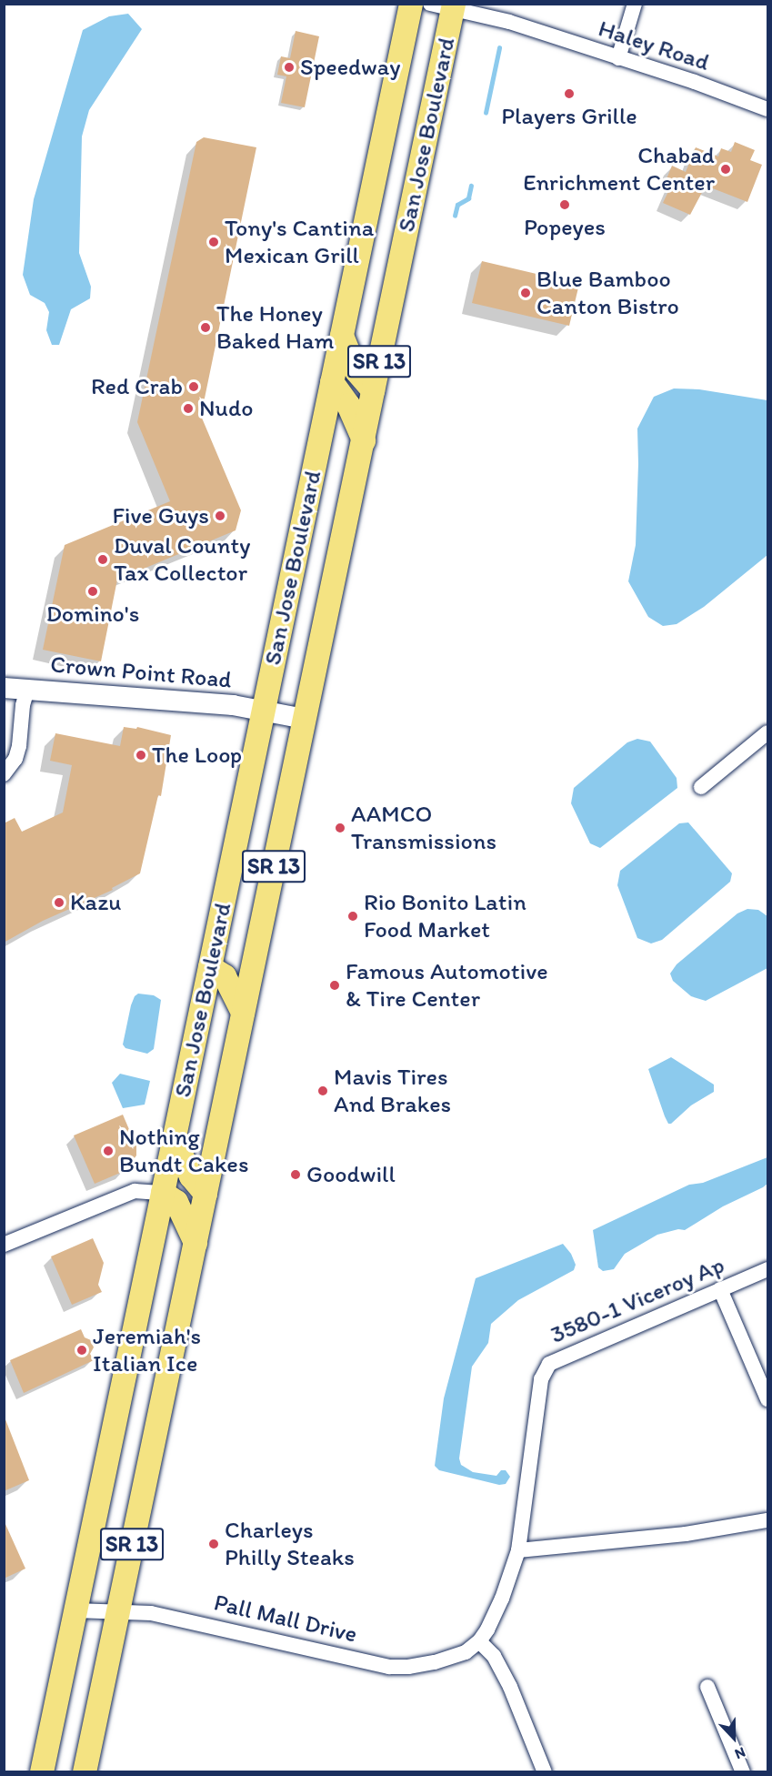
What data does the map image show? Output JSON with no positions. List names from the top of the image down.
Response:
{
  "streets": {
    "main road": ["San Jose Boulevard", "SR 13"],
    "street": [
      "Haley Road",
      "Crown Point Road",
      "3580-1 Viceroy Ap",
      "Pall Mall Drive"
    ]
  },
  "crossings": [
    ["Haley Road", "San Jose Boulevard"],
    ["San Jose Boulevard", "Crown Point Road"],
    ["San Jose Boulevard", "Pall Mall Drive"],
    ["3580-1 Viceroy Ap", "Pall Mall Drive"]
  ],
  "places": [
    "Speedway",
    "Players Grille",
    "Chabad Enrichment Center",
    "Popeyes",
    "Tony's Cantina Mexican Grill",
    "Blue Bamboo Canton Bistro",
    "The Honey Baked Ham",
    "Red Crab",
    "Nudo",
    "Five Guys",
    "Duval County Tax Collector",
    "Domino's",
    "The Loop",
    "AAMCO Transmissions",
    "Kazu",
    "Rio Bonito Latin Food Market",
    "Famous Automotive & Tire Center",
    "Mavis Tires And Brakes",
    "Nothing Bundt Cakes",
    "Goodwill",
    "Jeremiah's Italian Ice",
    "Charleys Philly Steaks"
  ],
  "north": "bottom"
}
